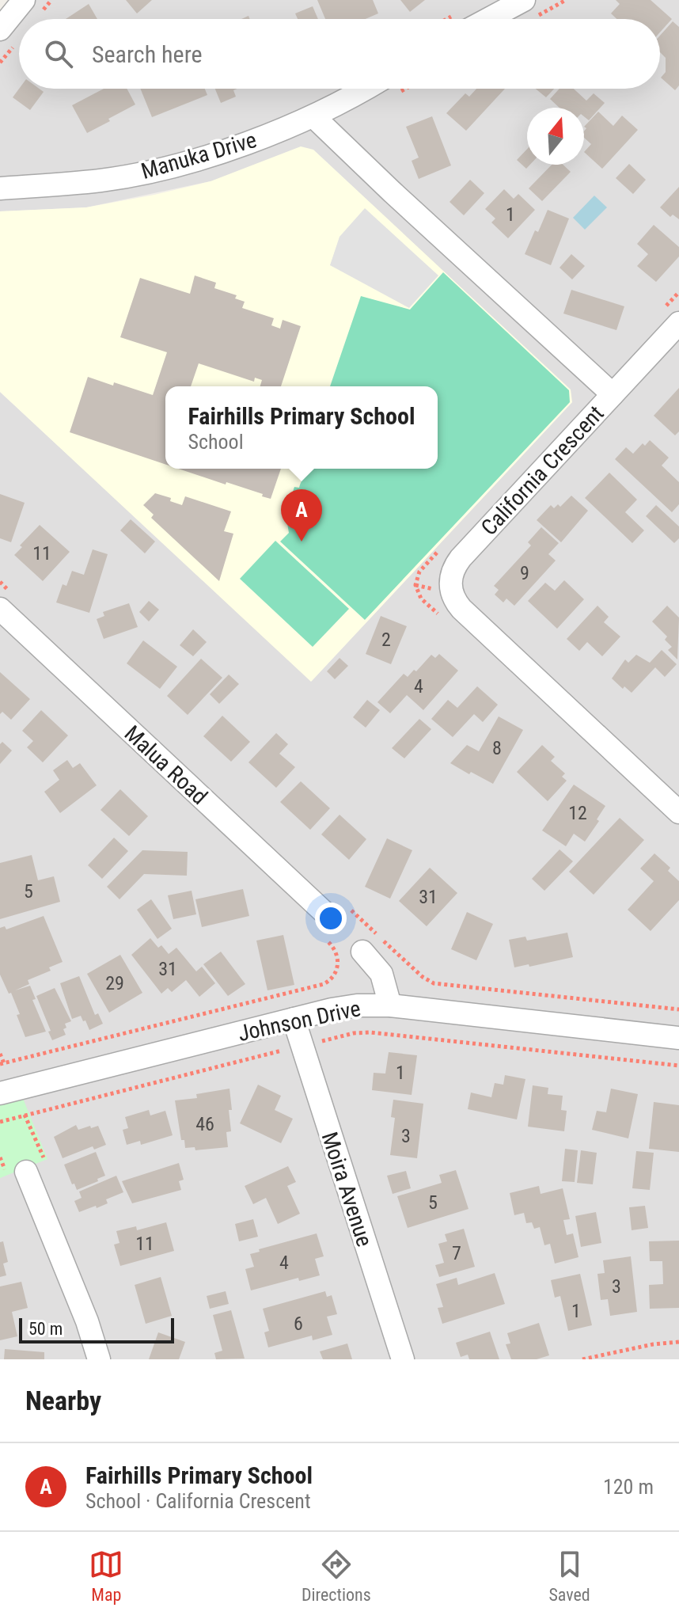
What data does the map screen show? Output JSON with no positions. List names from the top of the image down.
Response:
{
  "streets": {
    "street": [
      "Manuka Drive",
      "California Crescent",
      "Malua Road",
      "Johnson Drive",
      "Moira Avenue"
    ]
  },
  "crossings": [
    ["Manuka Drive", "California Crescent"],
    ["Johnson Drive", "Moira Avenue"]
  ],
  "house_numbers": [
    "1",
    "11",
    "9",
    "2",
    "4",
    "8",
    "12",
    "5",
    "31",
    "31",
    "29",
    "1",
    "46",
    "3",
    "5",
    "11",
    "7",
    "4",
    "3",
    "1",
    "6"
  ],
  "scale_bar": "50 m",
  "north": "top",
  "page": {
    "search": "Search here",
    "popup": ["Fairhills Primary School", "School"],
    "pins": "A",
    "scale": "50 m",
    "heading": "Nearby",
    "list": [
      {
        "mark": "A",
        "name": "Fairhills Primary School",
        "note": "School · California Crescent",
        "value": "120 m"
      }
    ],
    "nav": ["Map", "Directions", "Saved"]
  }
}
